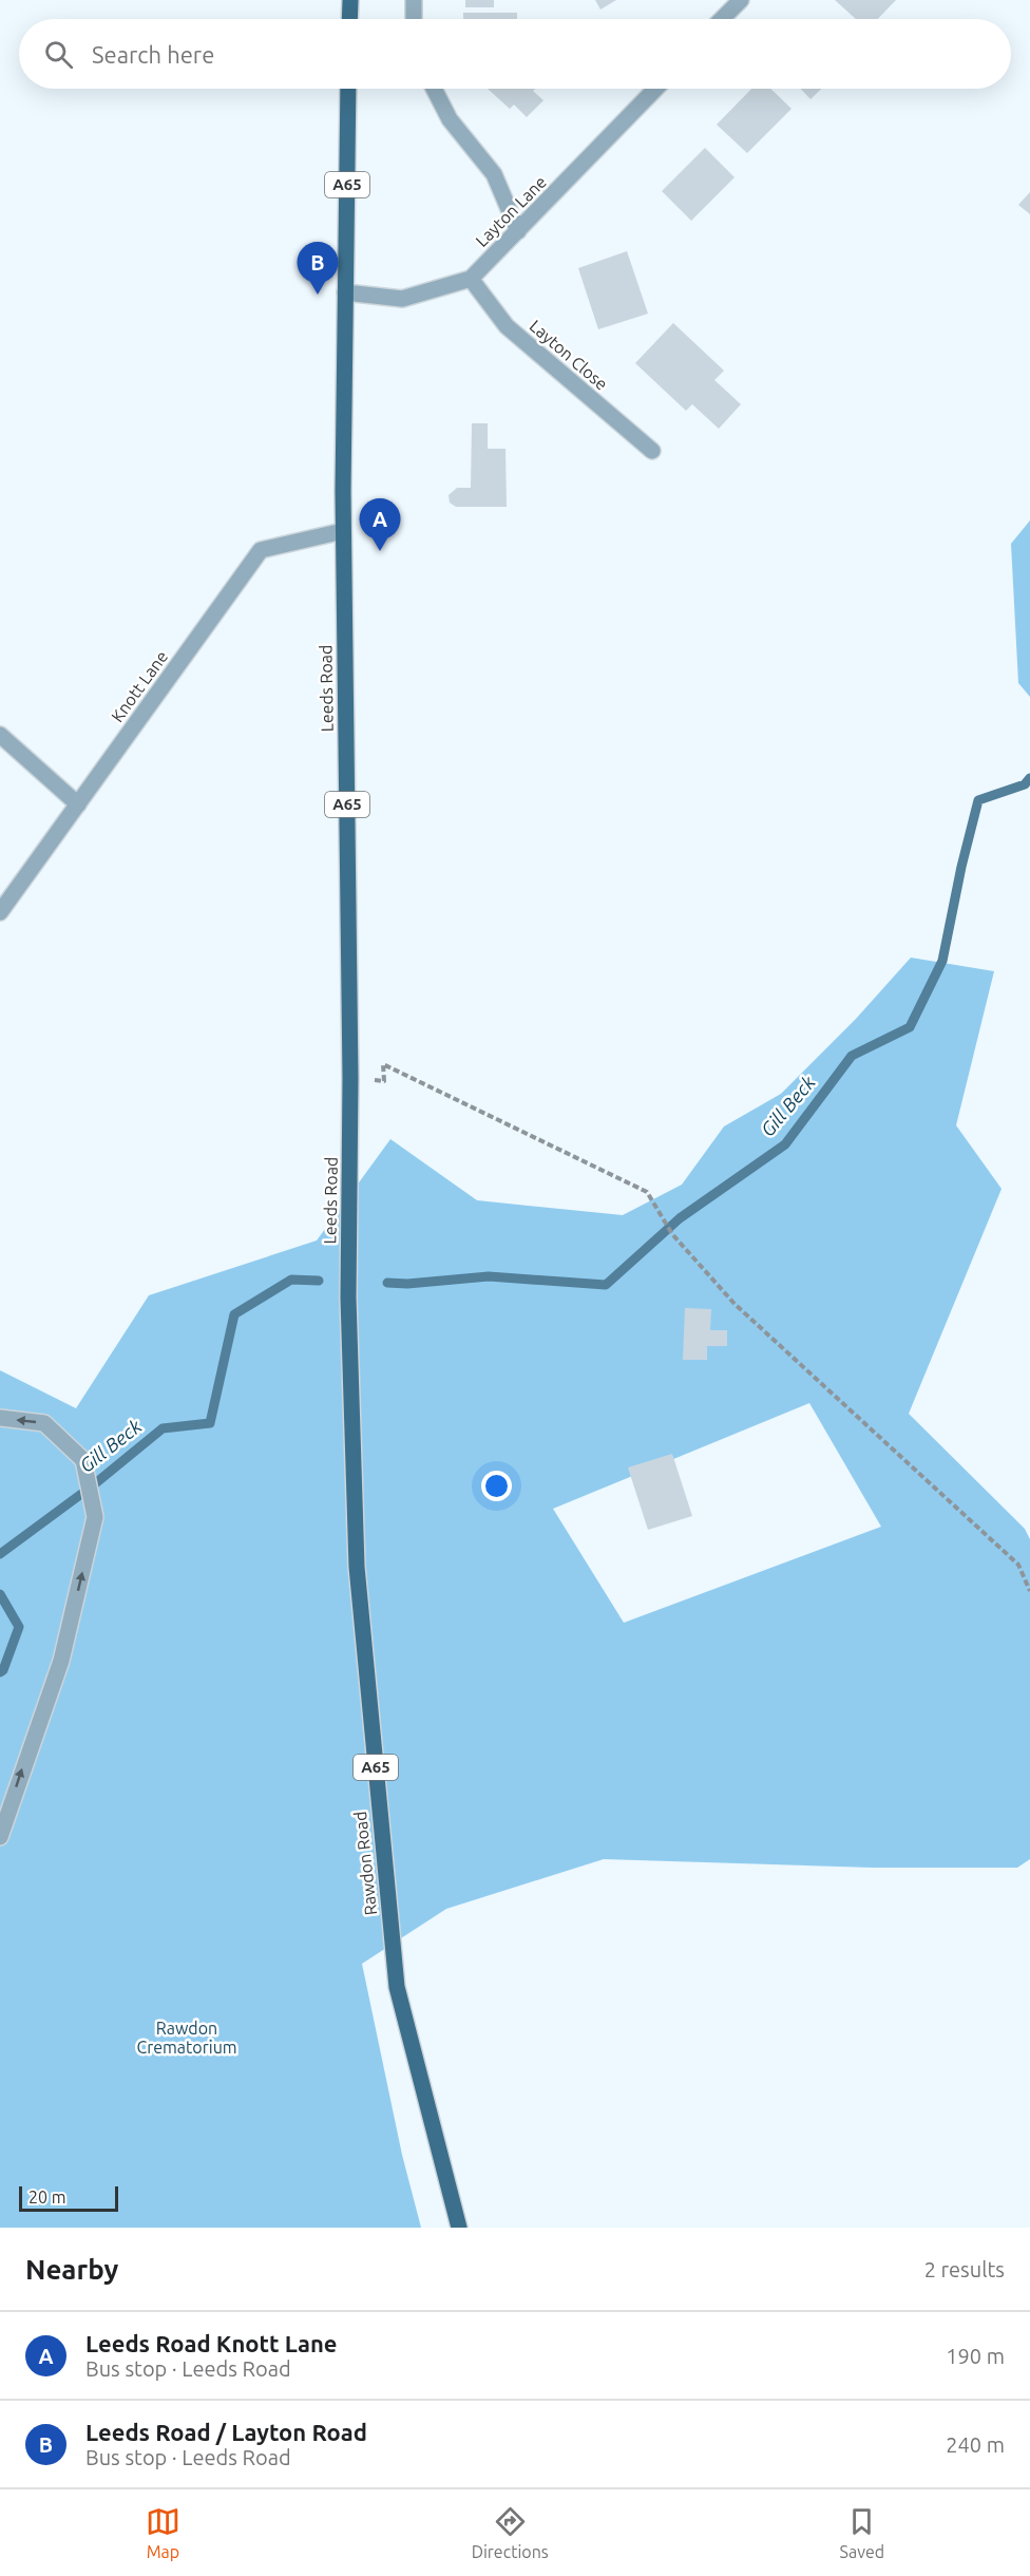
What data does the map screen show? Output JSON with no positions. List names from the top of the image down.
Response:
{
  "streets": {
    "main road": ["A65", "Leeds Road", "Rawdon Road"],
    "street": ["Layton Lane", "Layton Close", "Knott Lane"]
  },
  "crossings": [
    ["Layton Lane", "Layton Close"],
    ["Layton Lane", "Leeds Road"],
    ["Knott Lane", "Leeds Road"],
    ["Leeds Road", "Rawdon Road"]
  ],
  "water": ["Gill Beck"],
  "parks": ["Rawdon Crematorium"],
  "scale_bar": "20 m",
  "page": {
    "search": "Search here",
    "pins": ["B", "A"],
    "scale": "20 m",
    "heading": ["Nearby", "2 results"],
    "list": [
      {
        "mark": "A",
        "name": "Leeds Road Knott Lane",
        "note": "Bus stop · Leeds Road",
        "value": "190 m"
      },
      {
        "mark": "B",
        "name": "Leeds Road / Layton Road",
        "note": "Bus stop · Leeds Road",
        "value": "240 m"
      }
    ],
    "nav": ["Map", "Directions", "Saved"]
  }
}
